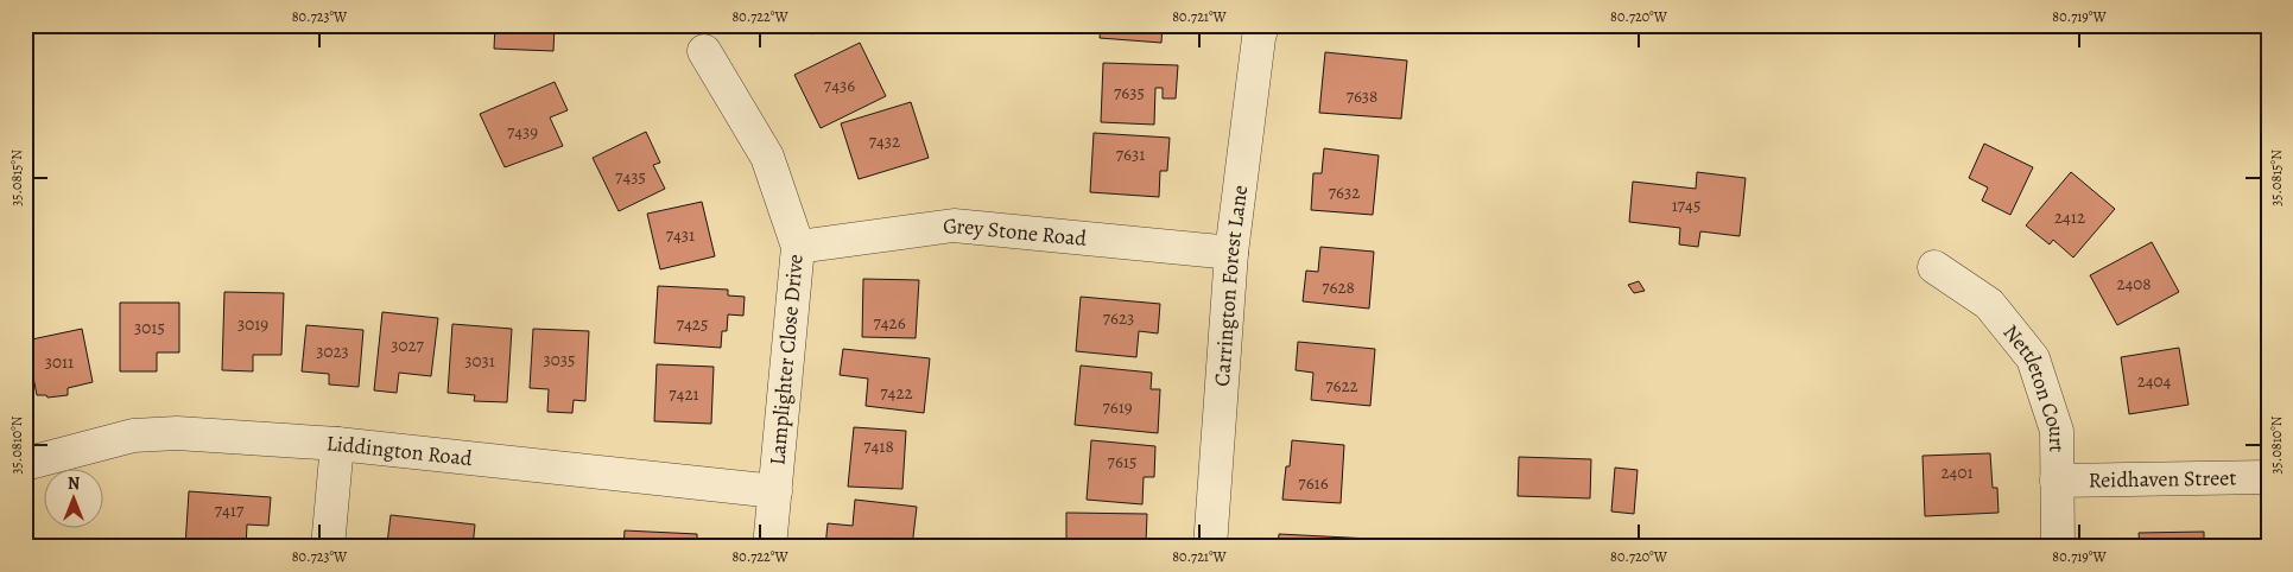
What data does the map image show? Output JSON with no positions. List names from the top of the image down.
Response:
{
  "streets": {
    "street": [
      "Grey Stone Road",
      "Carrington Forest Lane",
      "Lamplighter Close Drive",
      "Nettleton Court",
      "Liddington Road",
      "Reidhaven Street"
    ]
  },
  "crossings": [
    ["Grey Stone Road", "Carrington Forest Lane"],
    ["Grey Stone Road", "Lamplighter Close Drive"],
    ["Lamplighter Close Drive", "Liddington Road"],
    ["Nettleton Court", "Reidhaven Street"]
  ],
  "house_numbers": [
    "7436",
    "7635",
    "7638",
    "7439",
    "7432",
    "7631",
    "7435",
    "7632",
    "1745",
    "2412",
    "7431",
    "2408",
    "7628",
    "7623",
    "7426",
    "3019",
    "7425",
    "3015",
    "3027",
    "3023",
    "3035",
    "3031",
    "3011",
    "2404",
    "7622",
    "7422",
    "7421",
    "7619",
    "7418",
    "7615",
    "2401",
    "7616",
    "7417"
  ],
  "north": "top",
  "coordinates": [
    "80.723°W",
    "80.722°W",
    "80.721°W",
    "80.720°W",
    "80.719°W",
    "35.0815°N",
    "35.0810°N"
  ]
}
